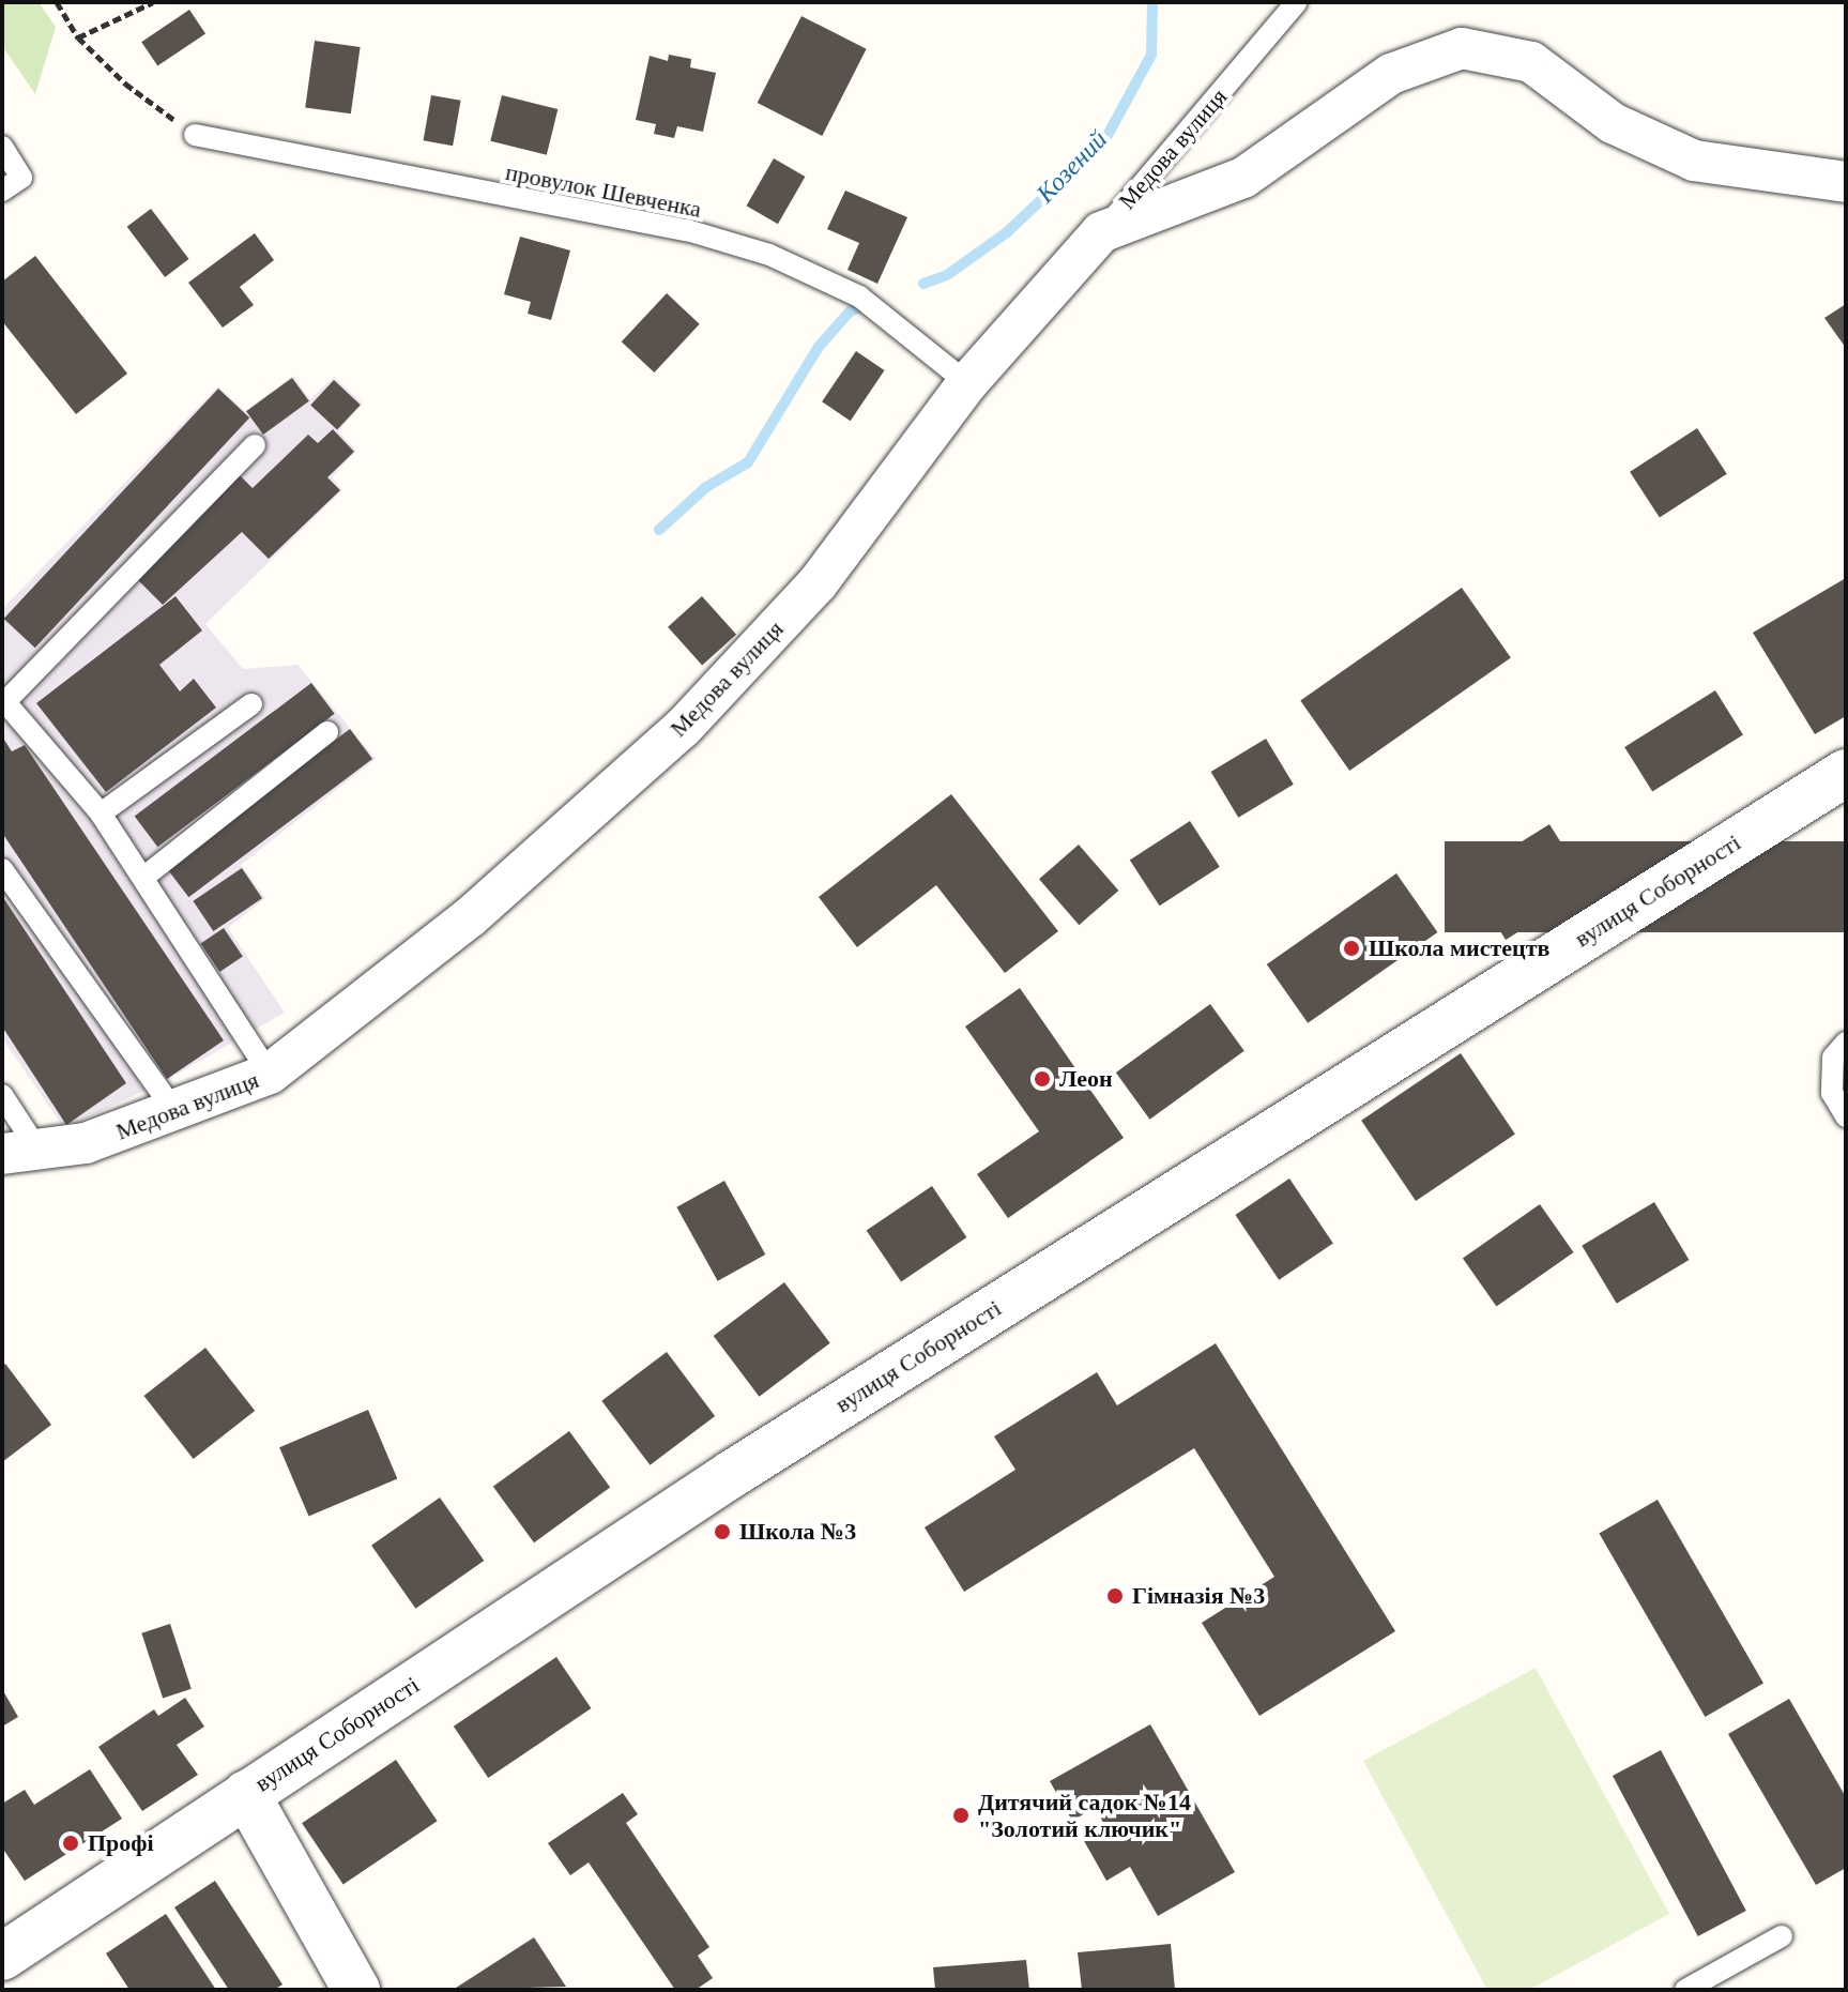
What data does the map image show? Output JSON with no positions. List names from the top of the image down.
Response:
{
  "streets": {
    "street": ["Медова вулиця", "вулиця Соборності"],
    "lane": ["провулок Шевченка"]
  },
  "crossings": [
    ["Медова вулиця", "провулок Шевченка"]
  ],
  "water": ["Козений"],
  "places": [
    "Школа мистецтв",
    "Леон",
    "Школа №3",
    "Гімназія №3",
    "Дитячий садок №14 \"Золотий ключик\"",
    "Профі"
  ]
}
